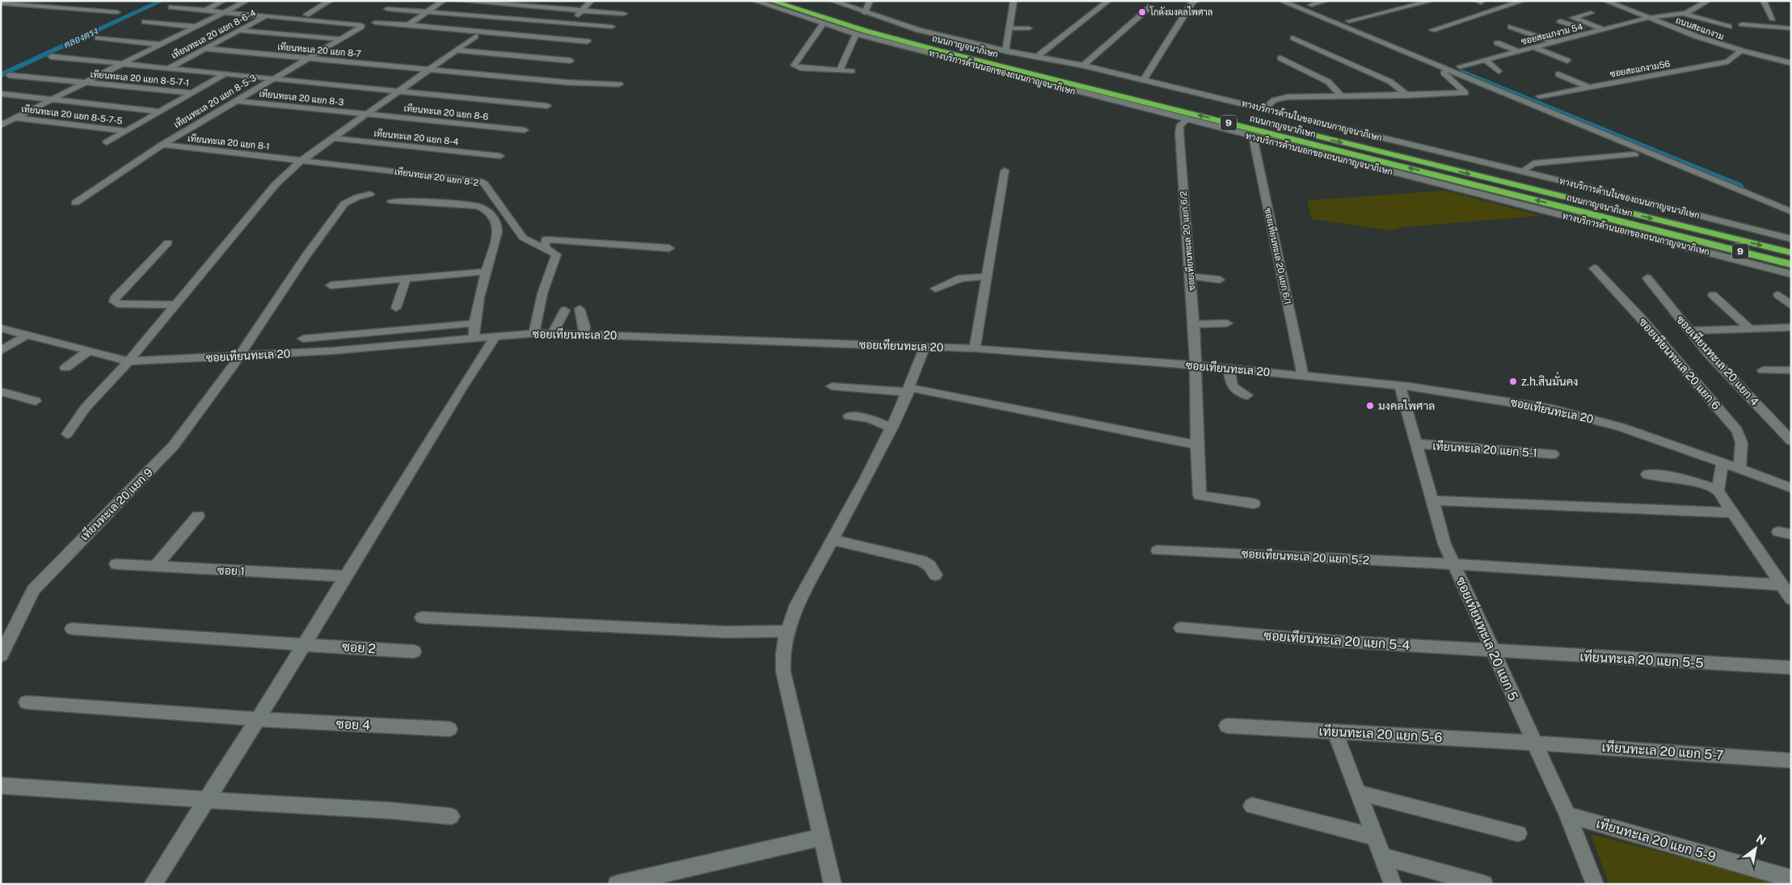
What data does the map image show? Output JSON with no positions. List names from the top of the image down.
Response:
{
  "streets": {
    "highway": ["ถนนกาญจนาภิเษก", "9"],
    "street": [
      "ถนนสะแกงาม",
      "เทียนทะเล 20 แยก 8-6-4",
      "ซอยสะแกงาม 54",
      "เทียนทะเล 20 แยก 8-7",
      "ซอยสะแกงาม56",
      "ทางบริการด้านนอกของถนนกาญจนาภิเษก",
      "เทียนทะเล 20 แยก 8-5-7-1",
      "เทียนทะเล 20 แยก 8-3",
      "เทียนทะเล 20 แยก 8-5-3",
      "เทียนทะเล 20 แยก 8-6",
      "เทียนทะเล 20 แยก 8-5-7-5",
      "ทางบริการด้านในของถนนกาญจนาภิเษก",
      "เทียนทะเล 20 แยก 8-4",
      "เทียนทะเล 20 แยก 8-1",
      "เทียนทะเล 20 แยก 8-2",
      "ซอยเทียนทะเล 20 แยก 6/2",
      "ซอยเทียนทะเล 20 แยก 6/1",
      "ซอยเทียนทะเล 20",
      "ซอยเทียนทะเล 20 แยก 4",
      "ซอยเทียนทะเล 20 แยก 6",
      "เทียนทะเล 20 แยก 5-1",
      "เทียนทะเล 20 แยก 9",
      "ซอยเทียนทะเล 20 แยก 5-2",
      "ซอย 1",
      "ซอยเทียนทะเล 20 แยก 5",
      "ซอยเทียนทะเล 20 แยก 5-4",
      "ซอย 2",
      "เทียนทะเล 20 แยก 5-5",
      "ซอย 4",
      "เทียนทะเล 20 แยก 5-6",
      "เทียนทะเล 20 แยก 5-7",
      "เทียนทะเล 20 แยก 5-9"
    ]
  },
  "crossings": [
    ["ถนนสะแกงาม", "ซอยสะแกงาม 54"],
    ["ถนนสะแกงาม", "ซอยสะแกงาม56"],
    ["เทียนทะเล 20 แยก 8-6-4", "เทียนทะเล 20 แยก 8-7"],
    ["เทียนทะเล 20 แยก 8-6-4", "เทียนทะเล 20 แยก 8-5-3"],
    ["เทียนทะเล 20 แยก 8-7", "เทียนทะเล 20 แยก 8-5-3"],
    ["ทางบริการด้านนอกของถนนกาญจนาภิเษก", "ซอยเทียนทะเล 20 แยก 6/2"],
    ["ทางบริการด้านนอกของถนนกาญจนาภิเษก", "ซอยเทียนทะเล 20 แยก 6/1"],
    ["เทียนทะเล 20 แยก 8-3", "เทียนทะเล 20 แยก 8-5-3"],
    ["เทียนทะเล 20 แยก 8-3", "เทียนทะเล 20 แยก 8-6"],
    ["เทียนทะเล 20 แยก 8-5-3", "เทียนทะเล 20 แยก 8-1"],
    ["เทียนทะเล 20 แยก 8-1", "เทียนทะเล 20 แยก 8-2"],
    ["ซอยเทียนทะเล 20 แยก 6/2", "ซอยเทียนทะเล 20"],
    ["ซอยเทียนทะเล 20 แยก 6/1", "ซอยเทียนทะเล 20"],
    ["ซอยเทียนทะเล 20", "ซอยเทียนทะเล 20 แยก 6"],
    ["ซอยเทียนทะเล 20", "เทียนทะเล 20 แยก 9"],
    ["ซอยเทียนทะเล 20", "ซอยเทียนทะเล 20 แยก 5"],
    ["เทียนทะเล 20 แยก 5-1", "ซอยเทียนทะเล 20 แยก 5"],
    ["ซอยเทียนทะเล 20 แยก 5-2", "ซอยเทียนทะเล 20 แยก 5"],
    ["ซอยเทียนทะเล 20 แยก 5", "ซอยเทียนทะเล 20 แยก 5-4"],
    ["ซอยเทียนทะเล 20 แยก 5", "เทียนทะเล 20 แยก 5-5"],
    ["ซอยเทียนทะเล 20 แยก 5", "เทียนทะเล 20 แยก 5-6"],
    ["ซอยเทียนทะเล 20 แยก 5", "เทียนทะเล 20 แยก 5-7"],
    ["ซอยเทียนทะเล 20 แยก 5", "เทียนทะเล 20 แยก 5-9"],
    ["ซอยเทียนทะเล 20 แยก 5-4", "เทียนทะเล 20 แยก 5-5"],
    ["เทียนทะเล 20 แยก 5-6", "เทียนทะเล 20 แยก 5-7"]
  ],
  "water": ["คลองตรง"],
  "places": ["โกดังมงคลไพศาล", "z.h.สินมั่นคง", "มงคลไพศาล"],
  "north": "top right"
}
